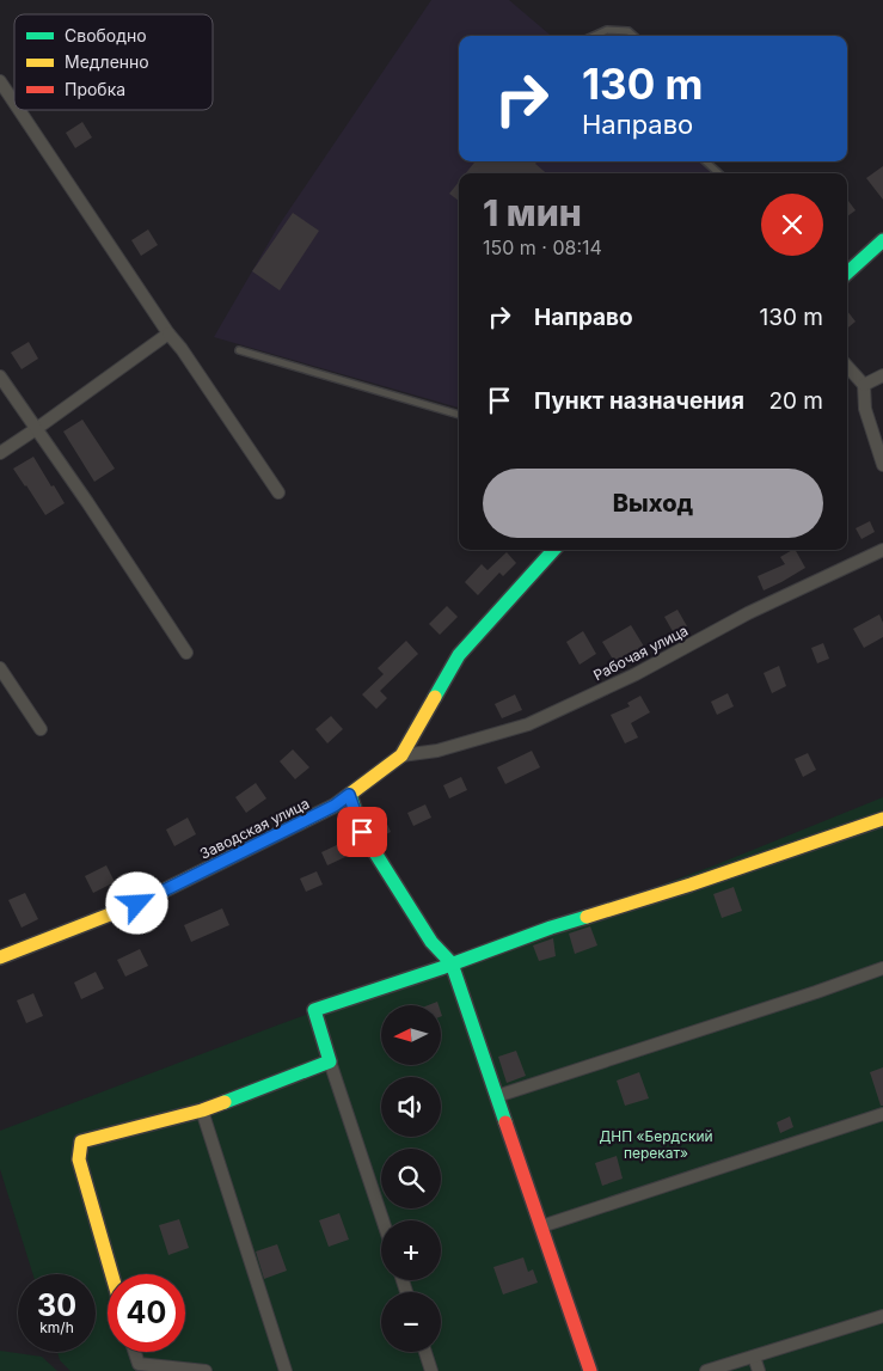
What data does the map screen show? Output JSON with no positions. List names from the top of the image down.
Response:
{
  "streets": {
    "street": ["Рабочая улица", "Заводская улица"]
  },
  "crossings": [
    ["Рабочая улица", "Заводская улица"]
  ],
  "parks": ["ДНП «Бердский перекат»"],
  "legend": ["Свободно", "Медленно", "Пробка"],
  "north": "left",
  "page": {
    "turn": ["130 m", "Направо"],
    "heading": ["1 мин", "150 m · 08:14"],
    "list": [
      {
        "name": "Направо",
        "value": "130 m"
      },
      {
        "name": "Пункт назначения",
        "value": "20 m"
      }
    ],
    "buttons": "Выход",
    "map_buttons": ["+", "−"],
    "speed": "30 km/h",
    "limit": "40"
  }
}
